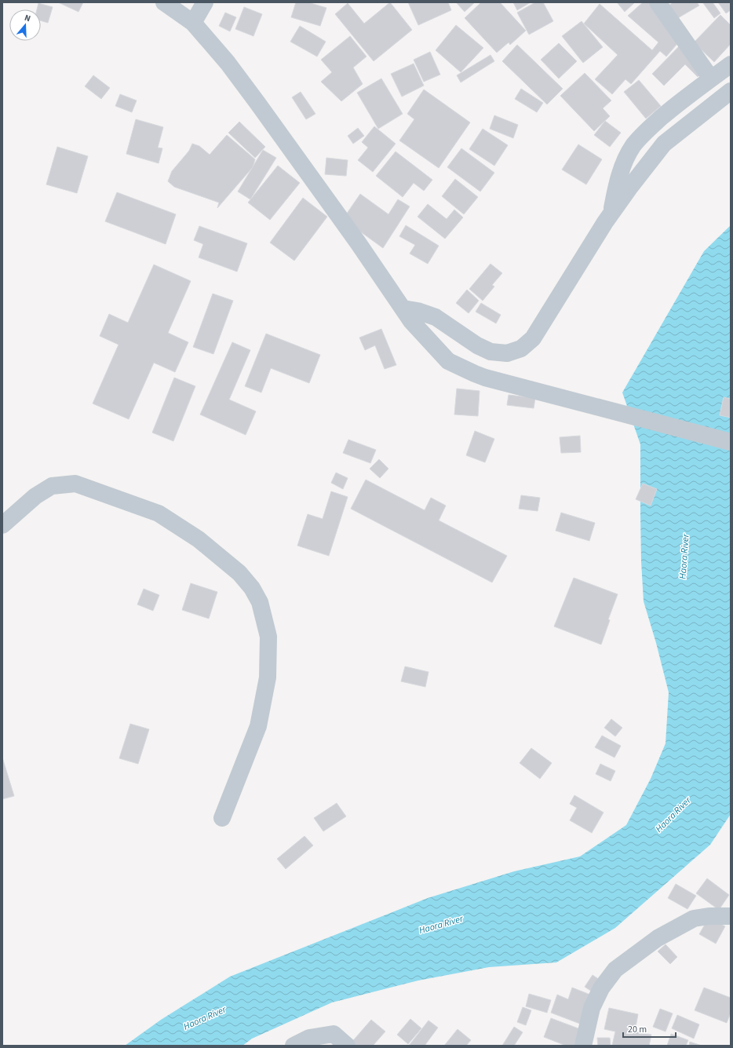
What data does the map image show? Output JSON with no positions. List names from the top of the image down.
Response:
{
  "water": ["Haora River"],
  "scale_bar": "20 m",
  "north": "top"
}
